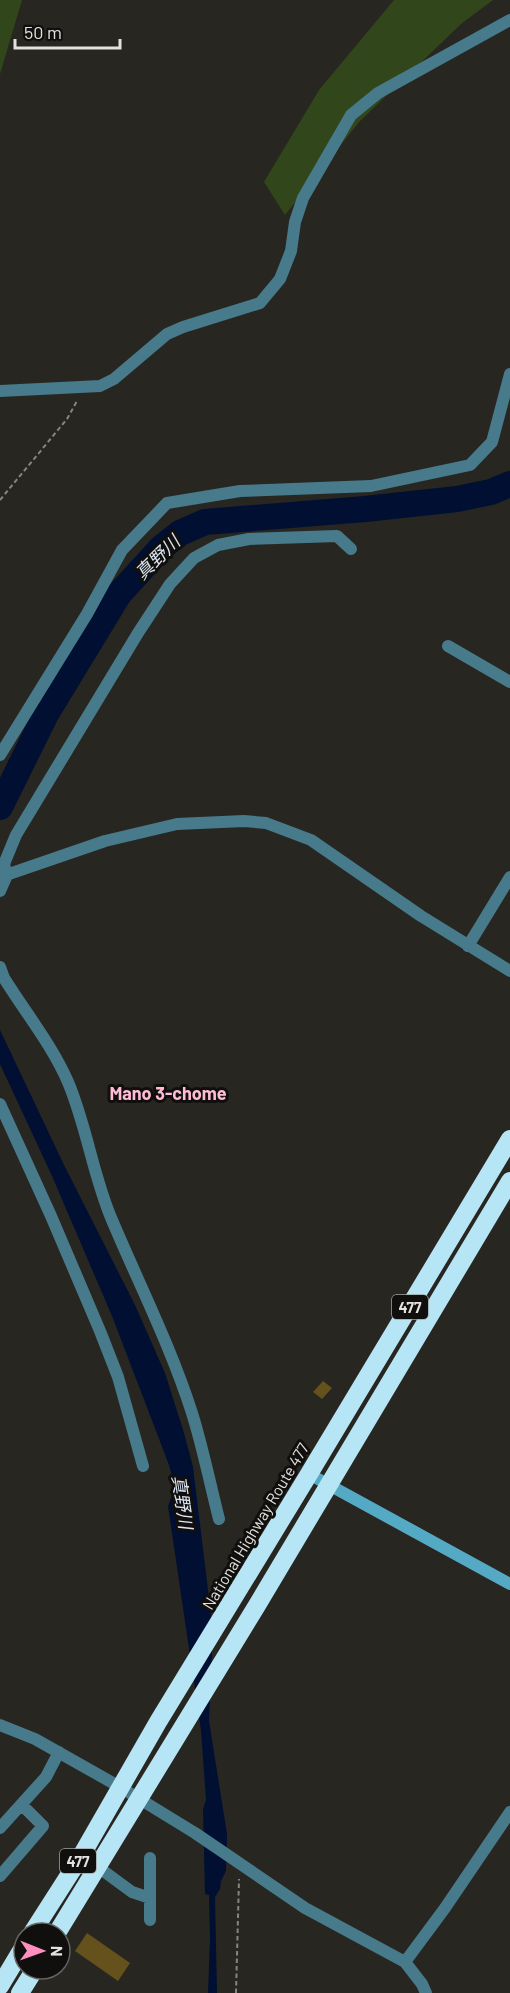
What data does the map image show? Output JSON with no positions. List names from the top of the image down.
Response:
{
  "streets": {
    "highway": ["477", "National Highway Route 477"]
  },
  "districts": ["Mano 3-chome"],
  "water": ["真野川"],
  "scale_bar": "50 m",
  "north": "right"
}
